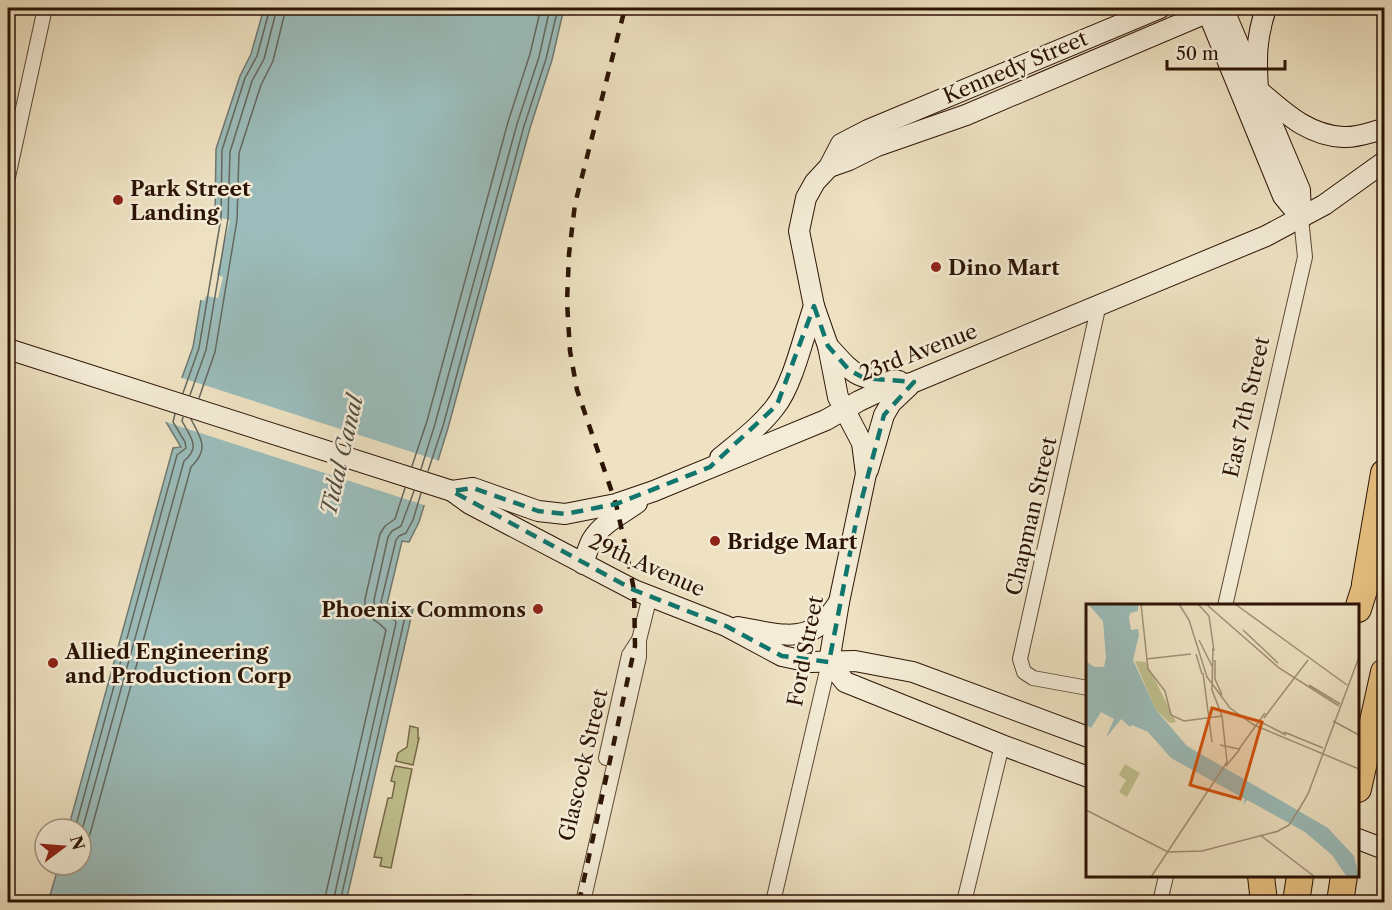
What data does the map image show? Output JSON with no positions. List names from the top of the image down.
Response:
{
  "streets": {
    "main road": [
      "Kennedy Street",
      "23rd Avenue",
      "East 7th Street",
      "29th Avenue",
      "Ford Street"
    ],
    "street": ["Chapman Street", "Glascock Street"]
  },
  "crossings": [
    ["Kennedy Street", "23rd Avenue"],
    ["Kennedy Street", "East 7th Street"],
    ["Kennedy Street", "Ford Street"],
    ["23rd Avenue", "East 7th Street"],
    ["23rd Avenue", "Chapman Street"],
    ["23rd Avenue", "29th Avenue"],
    ["23rd Avenue", "Ford Street"],
    ["29th Avenue", "Ford Street"],
    ["29th Avenue", "Glascock Street"]
  ],
  "water": ["Tidal Canal"],
  "places": [
    "Park Street Landing",
    "Dino Mart",
    "Bridge Mart",
    "Phoenix Commons",
    "Allied Engineering and Production Corp"
  ],
  "scale_bar": "50 m",
  "north": "right"
}
